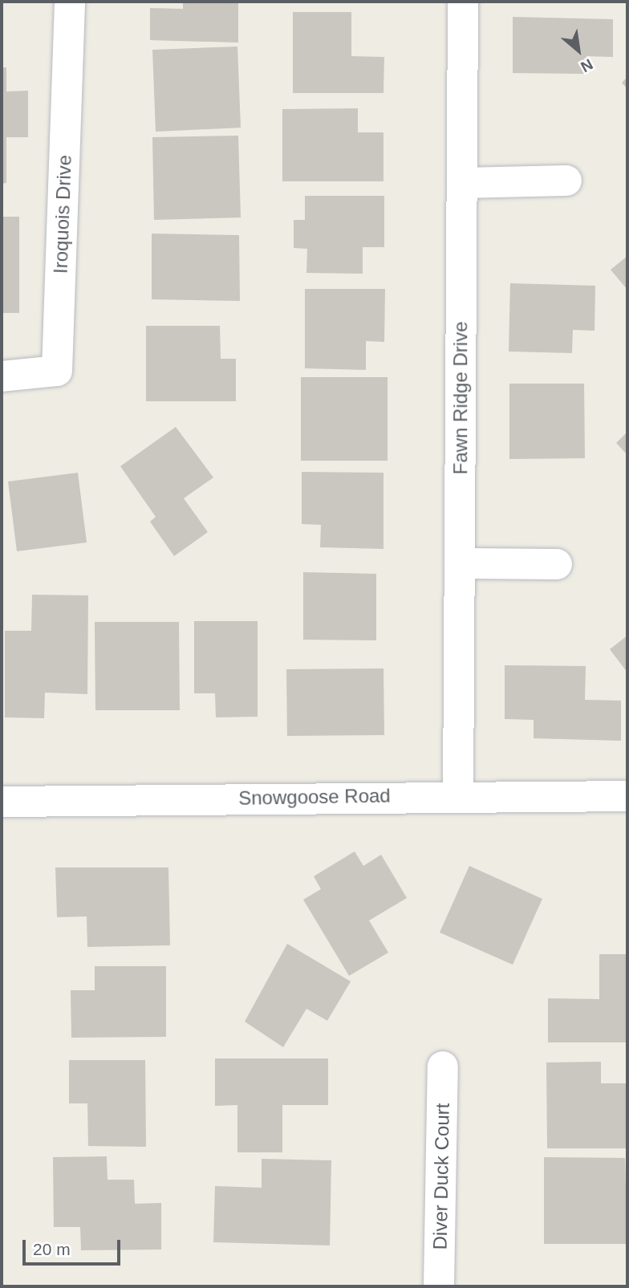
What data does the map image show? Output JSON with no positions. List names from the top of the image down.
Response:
{
  "streets": {
    "street": [
      "Iroquois Drive",
      "Fawn Ridge Drive",
      "Snowgoose Road",
      "Diver Duck Court"
    ]
  },
  "crossings": [
    ["Fawn Ridge Drive", "Snowgoose Road"]
  ],
  "scale_bar": "20 m",
  "north": "bottom right"
}
